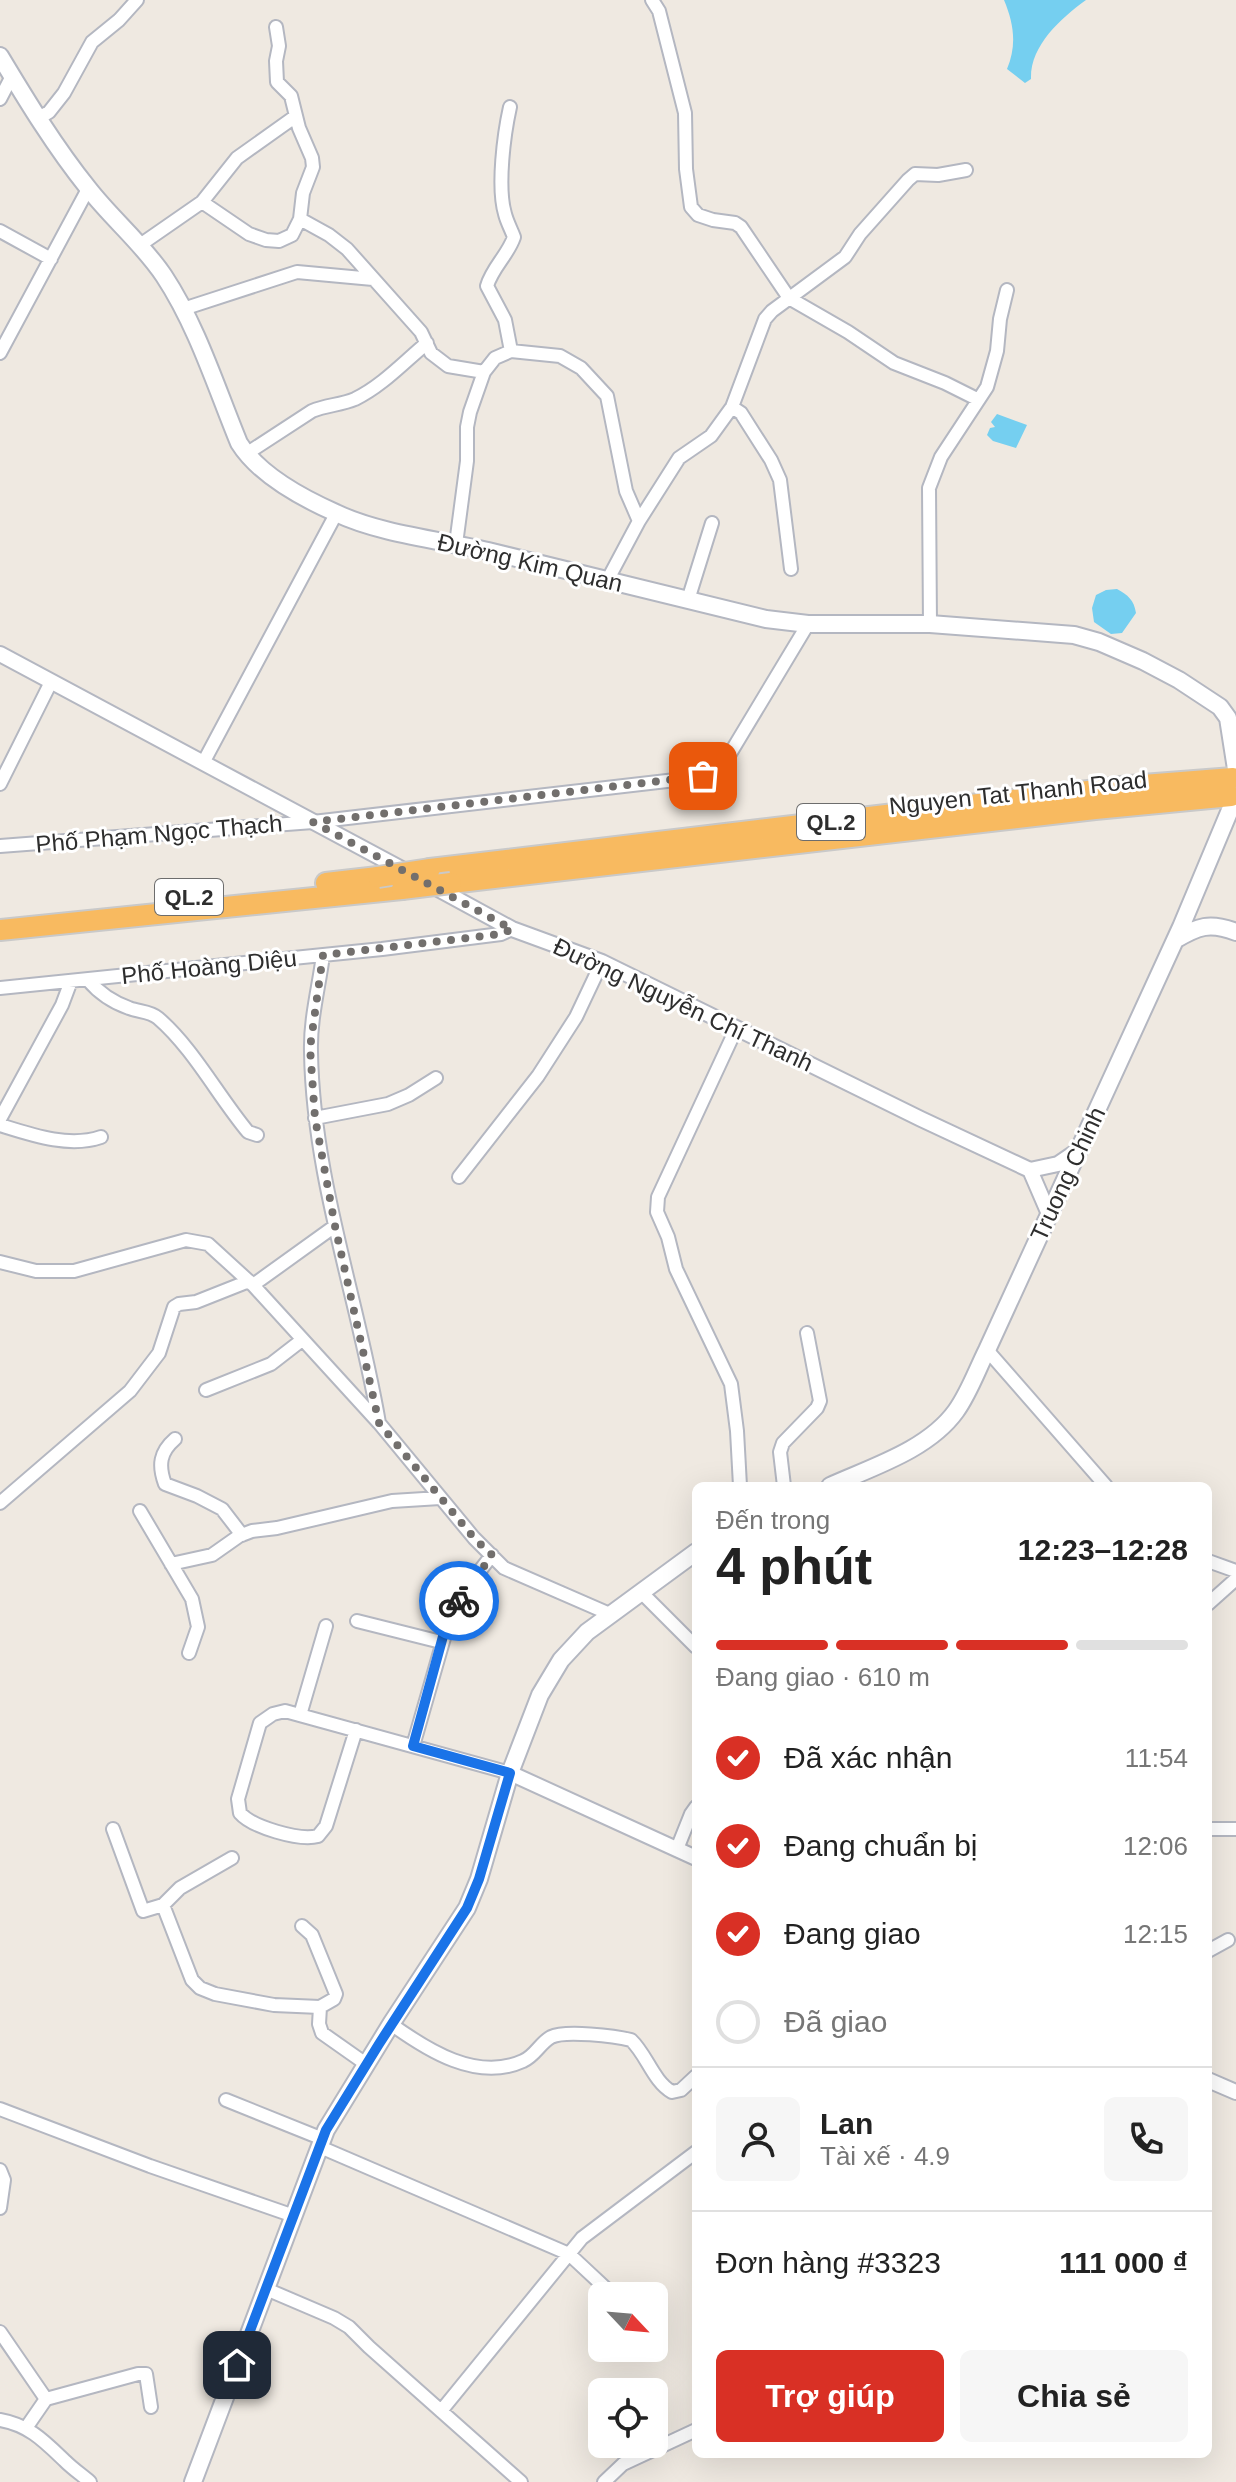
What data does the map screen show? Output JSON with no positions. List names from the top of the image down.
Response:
{
  "streets": {
    "highway": ["Nguyen Tat Thanh Road", "QL.2"],
    "main road": ["Đường Kim Quan", "Truong Chinh"],
    "street": ["Phố Phạm Ngọc Thạch", "Phố Hoàng Diệu", "Đường Nguyễn Chí Thanh"]
  },
  "crossings": [
    ["Đường Kim Quan", "Nguyen Tat Thanh Road"],
    ["Đường Kim Quan", "Phố Phạm Ngọc Thạch"],
    ["Đường Kim Quan", "Truong Chinh"],
    ["Nguyen Tat Thanh Road", "Truong Chinh"],
    ["Phố Phạm Ngọc Thạch", "Đường Nguyễn Chí Thanh"],
    ["Phố Hoàng Diệu", "Đường Nguyễn Chí Thanh"]
  ],
  "north": "bottom right",
  "page": {
    "heading": ["4 phút", "Đến trong", "12:23–12:28"],
    "panel": [
      "Lan",
      "Tài xế · 4.9",
      "Đơn hàng #3323",
      "111 000 ₫"
    ],
    "bar": "Đang giao · 610 m",
    "list": [
      ["Đã xác nhận", "11:54"],
      ["Đang chuẩn bị", "12:06"],
      ["Đang giao", "12:15"],
      "Đã giao"
    ],
    "buttons": ["Trợ giúp", "Chia sẻ"]
  }
}
